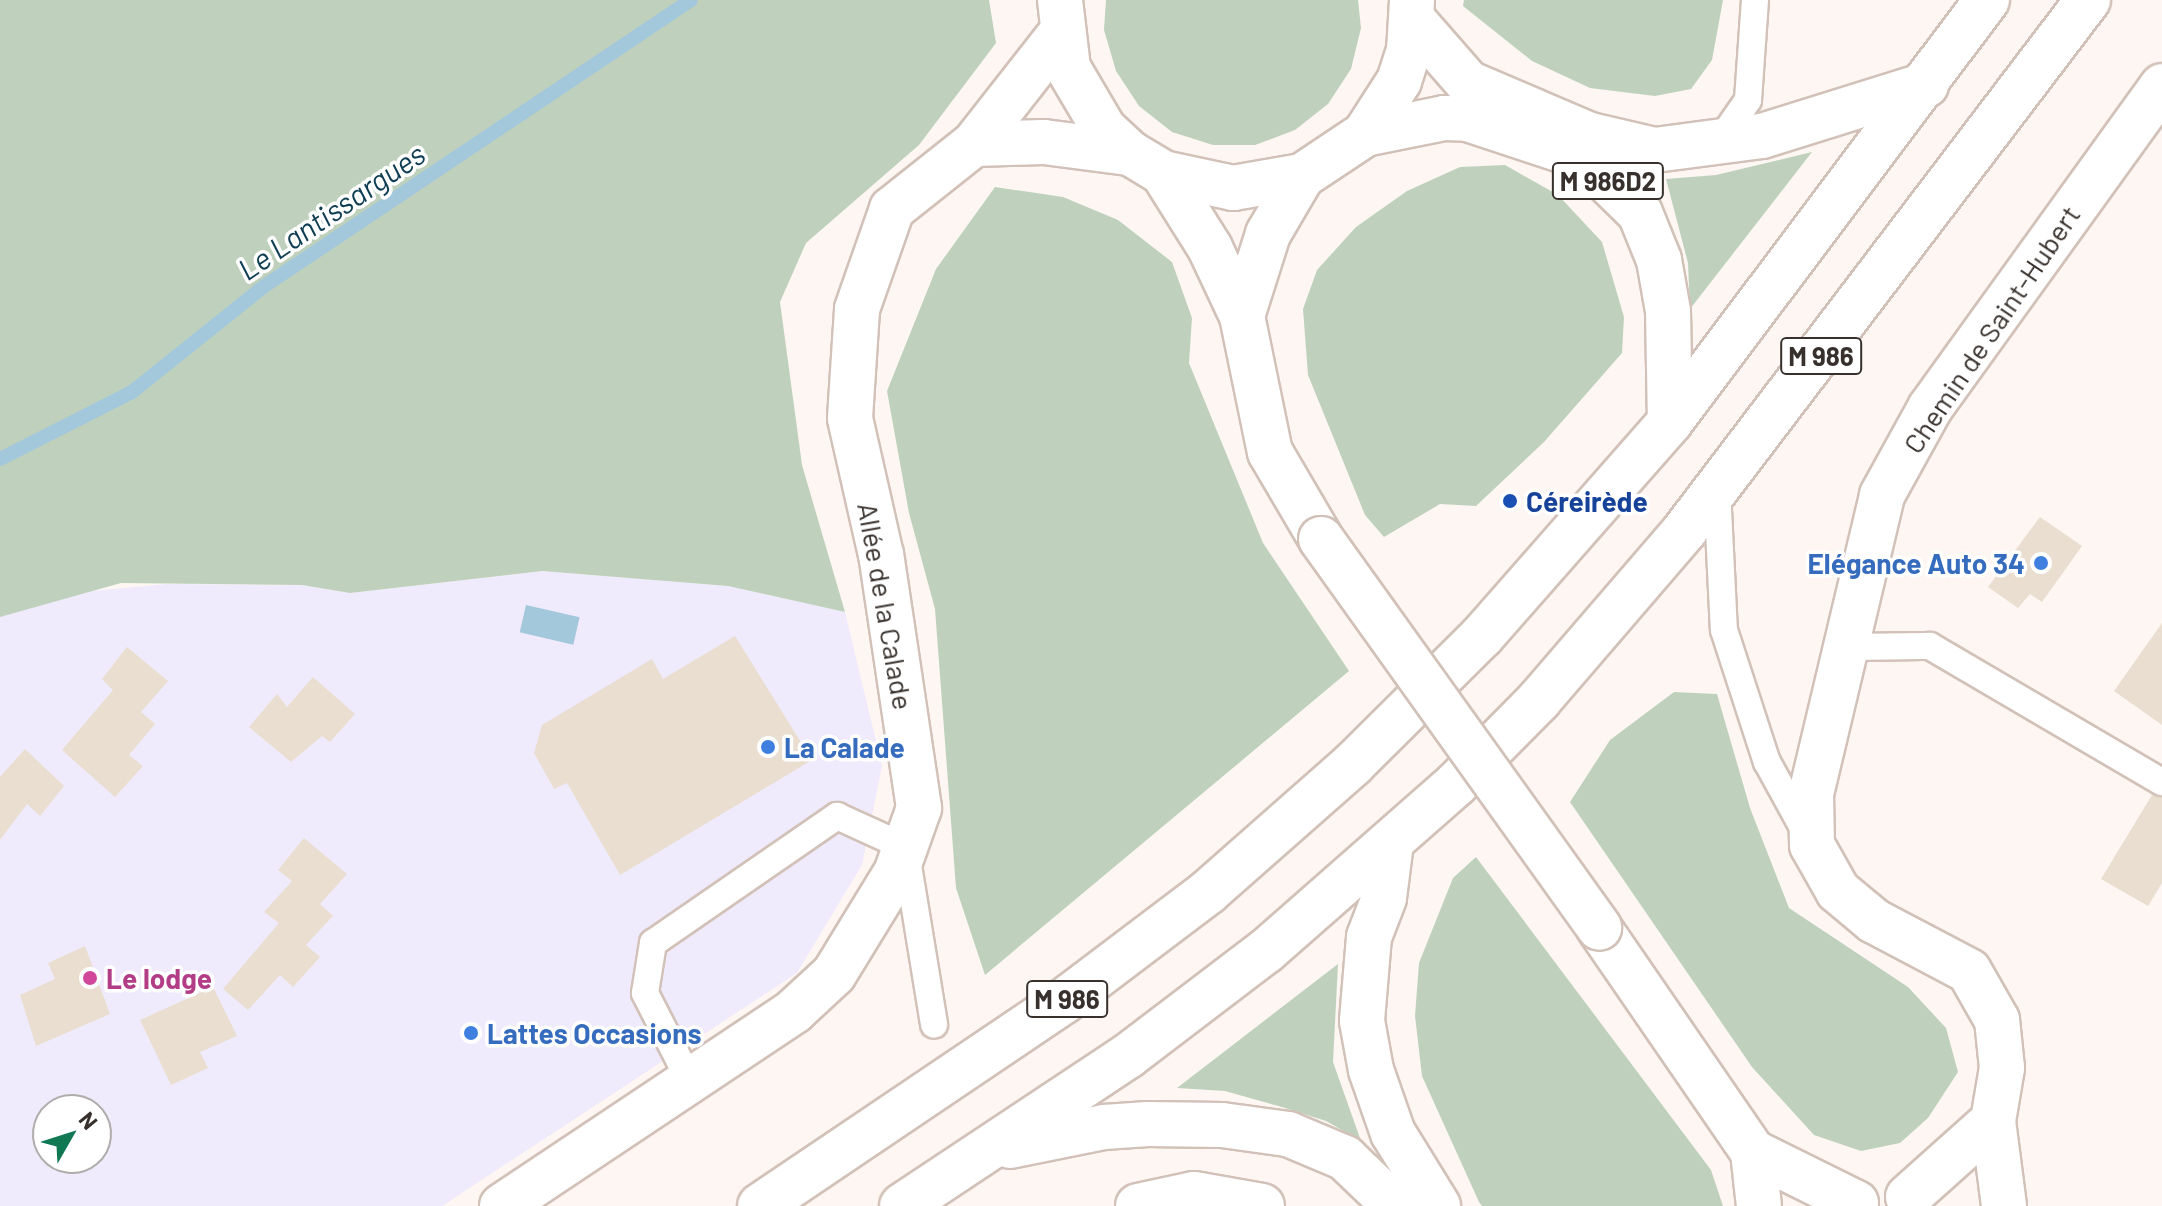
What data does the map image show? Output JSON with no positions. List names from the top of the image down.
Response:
{
  "streets": {
    "main road": [
      "M 986D2",
      "Chemin de Saint-Hubert",
      "M 986",
      "Allée de la Calade"
    ]
  },
  "crossings": [
    ["M 986D2", "M 986"]
  ],
  "water": ["Le Lantissargues"],
  "places": [
    "Céreirède",
    "Elégance Auto 34",
    "La Calade",
    "Le lodge",
    "Lattes Occasions"
  ],
  "north": "top right"
}
